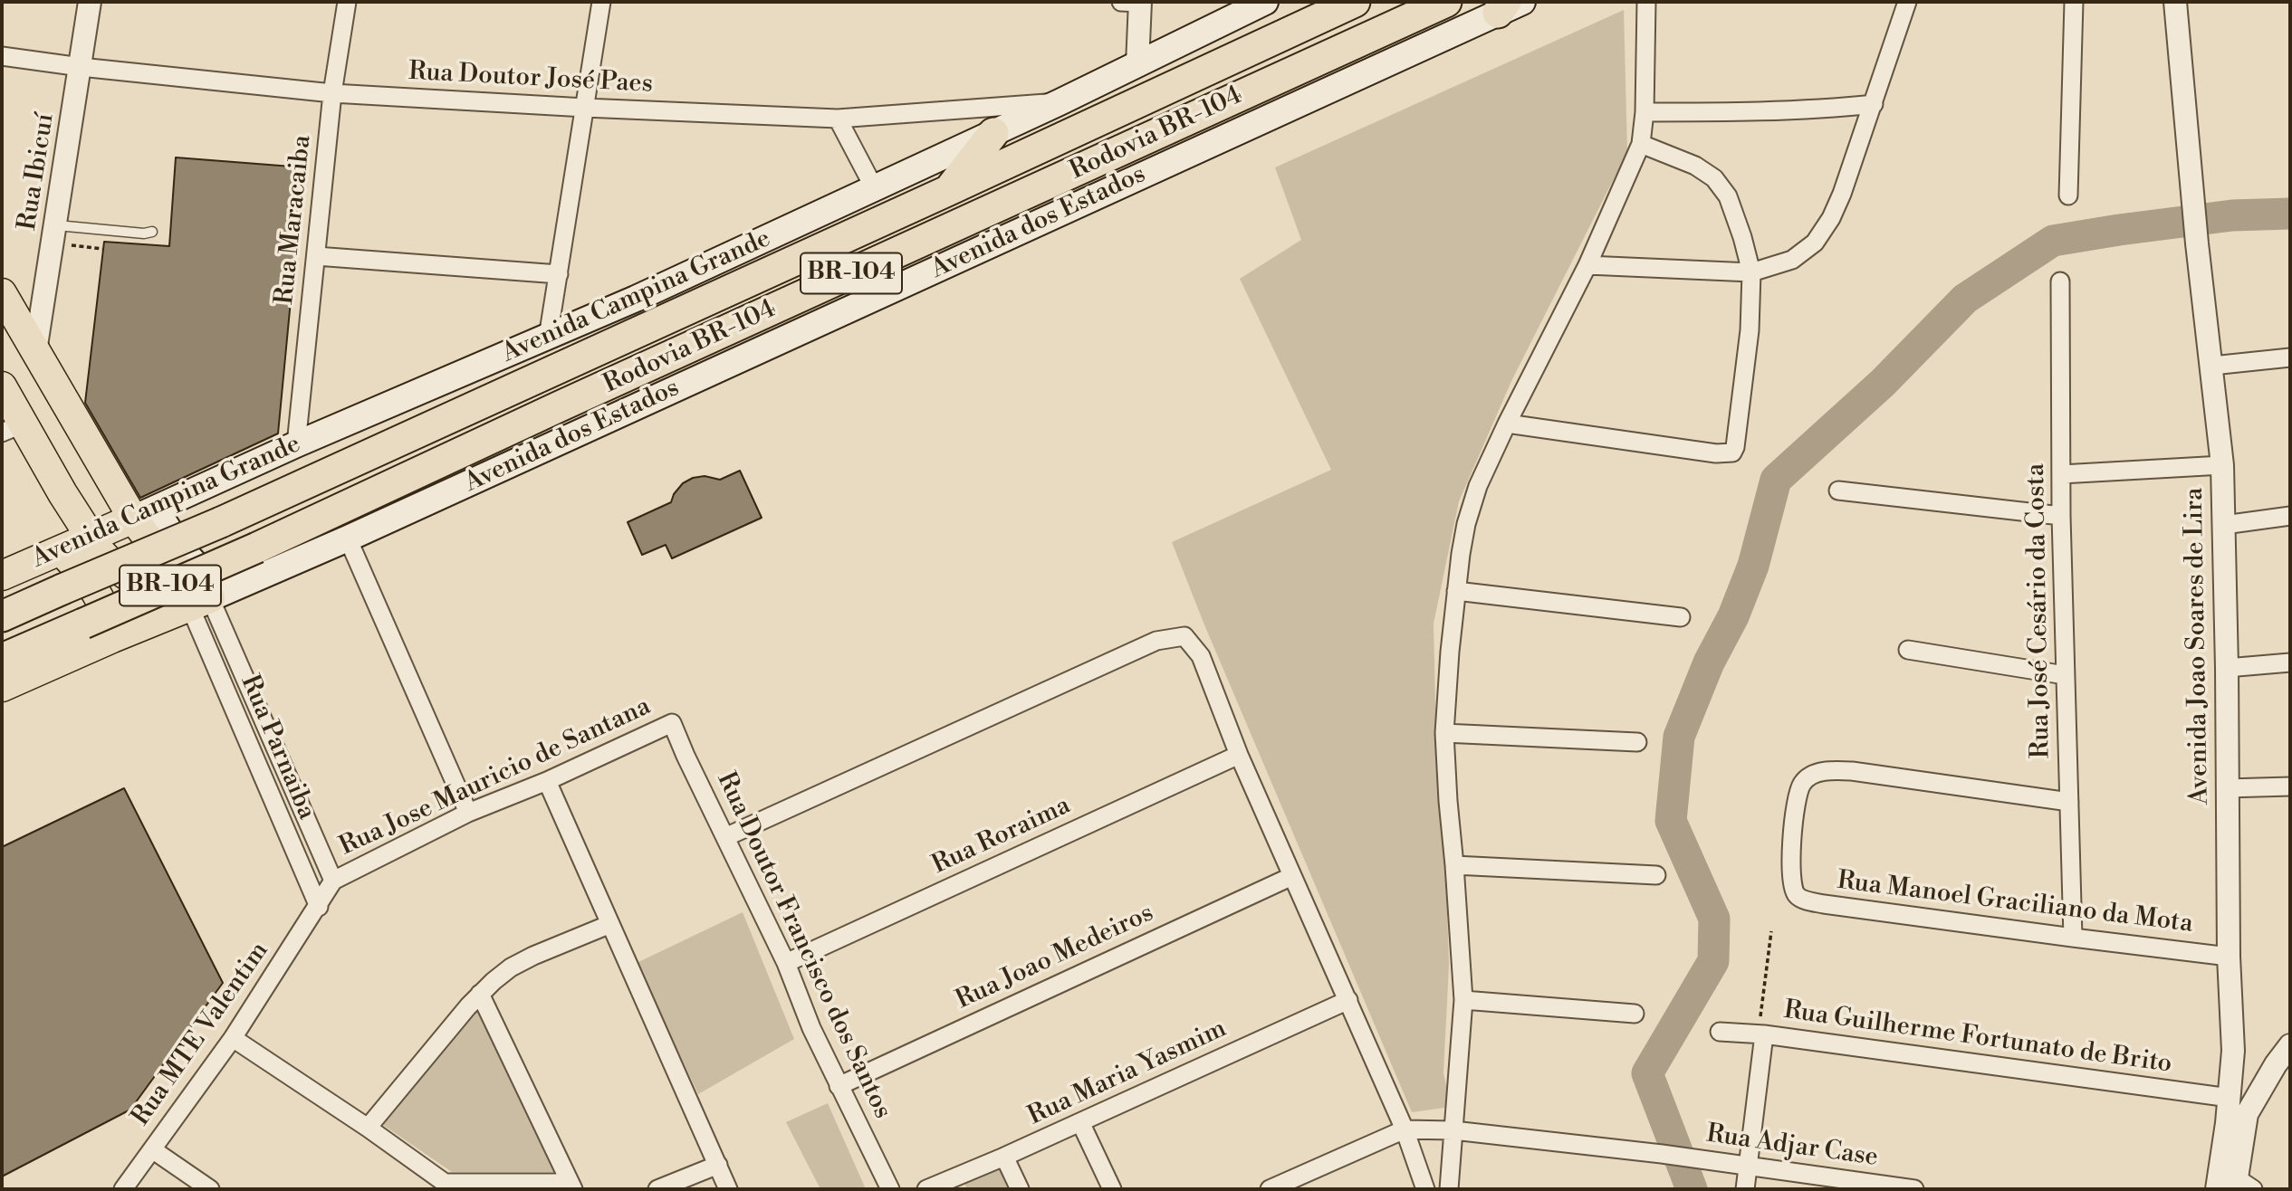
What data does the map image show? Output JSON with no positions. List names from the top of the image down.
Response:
{
  "streets": {
    "highway": ["Rodovia BR-104", "BR-104"],
    "main road": ["Avenida dos Estados", "Avenida Campina Grande"],
    "street": [
      "Rua Doutor José Paes",
      "Rua Ibicuí",
      "Rua Maracaiba",
      "Rua José Cesário da Costa",
      "Avenida Joao Soares de Lira",
      "Rua Parnaiba",
      "Rua Jose Mauricio de Santana",
      "Rua Roraima",
      "Rua Manoel Graciliano da Mota",
      "Rua Doutor Francisco dos Santos",
      "Rua Joao Medeiros",
      "Rua MTE Valentim",
      "Rua Guilherme Fortunato de Brito",
      "Rua Maria Yasmim",
      "Rua Adjar Case"
    ]
  },
  "crossings": [
    ["Rua Doutor José Paes", "Rua Ibicuí"],
    ["Rua Doutor José Paes", "Rua Maracaiba"],
    ["Rua Doutor José Paes", "Avenida Campina Grande"],
    ["Rua Maracaiba", "Avenida Campina Grande"],
    ["Avenida dos Estados", "Rua Parnaiba"],
    ["Rua José Cesário da Costa", "Rua Manoel Graciliano da Mota"],
    ["Avenida Joao Soares de Lira", "Rua Manoel Graciliano da Mota"],
    ["Avenida Joao Soares de Lira", "Rua Guilherme Fortunato de Brito"],
    ["Rua Parnaiba", "Rua Jose Mauricio de Santana"],
    ["Rua Parnaiba", "Rua MTE Valentim"],
    ["Rua Jose Mauricio de Santana", "Rua Doutor Francisco dos Santos"],
    ["Rua Jose Mauricio de Santana", "Rua MTE Valentim"],
    ["Rua Roraima", "Rua Doutor Francisco dos Santos"],
    ["Rua Doutor Francisco dos Santos", "Rua Joao Medeiros"]
  ]
}
